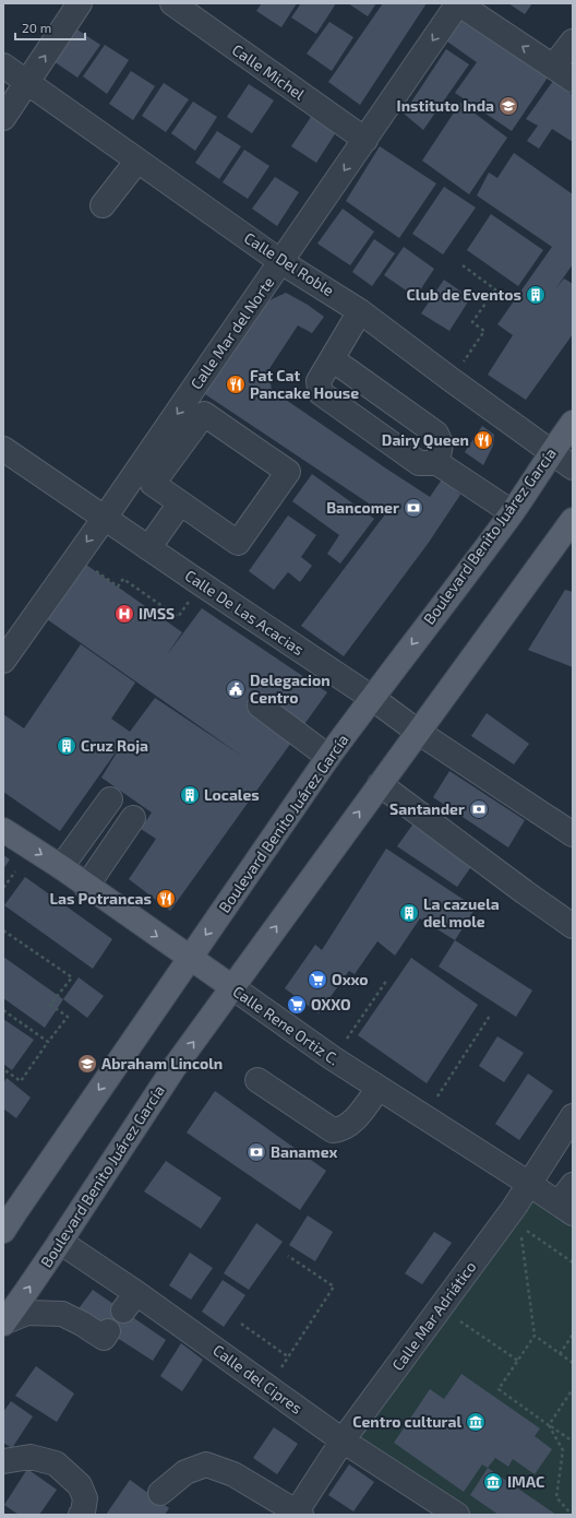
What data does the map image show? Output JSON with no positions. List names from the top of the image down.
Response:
{
  "streets": {
    "main road": ["Boulevard Benito Juárez García", "Calle Rene Ortiz C."],
    "street": [
      "Calle Michel",
      "Calle Del Roble",
      "Calle Mar del Norte",
      "Calle De Las Acacias",
      "Calle Mar Adriático",
      "Calle del Cipres"
    ]
  },
  "crossings": [
    ["Calle Michel", "Calle Mar del Norte"],
    ["Calle Del Roble", "Calle Mar del Norte"],
    ["Calle Del Roble", "Boulevard Benito Juárez García"],
    ["Calle Mar del Norte", "Calle De Las Acacias"],
    ["Boulevard Benito Juárez García", "Calle De Las Acacias"],
    ["Boulevard Benito Juárez García", "Calle Rene Ortiz C."],
    ["Boulevard Benito Juárez García", "Calle del Cipres"],
    ["Calle Rene Ortiz C.", "Calle Mar Adriático"],
    ["Calle Mar Adriático", "Calle del Cipres"]
  ],
  "one_way": ["Calle Mar del Norte"],
  "places": {
    "school or university": ["Instituto Inda", "Abraham Lincoln"],
    "building": [
      "Club de Eventos",
      "Cruz Roja",
      "Locales",
      "La cazuela del mole"
    ],
    "restaurant": ["Fat Cat Pancake House", "Dairy Queen", "Las Potrancas"],
    "bank": ["Bancomer", "Santander", "Banamex"],
    "hospital": ["IMSS"],
    "public building": ["Delegacion Centro"],
    "supermarket": ["Oxxo", "OXXO"],
    "museum": ["Centro cultural", "IMAC"]
  },
  "scale_bar": "20 m"
}
